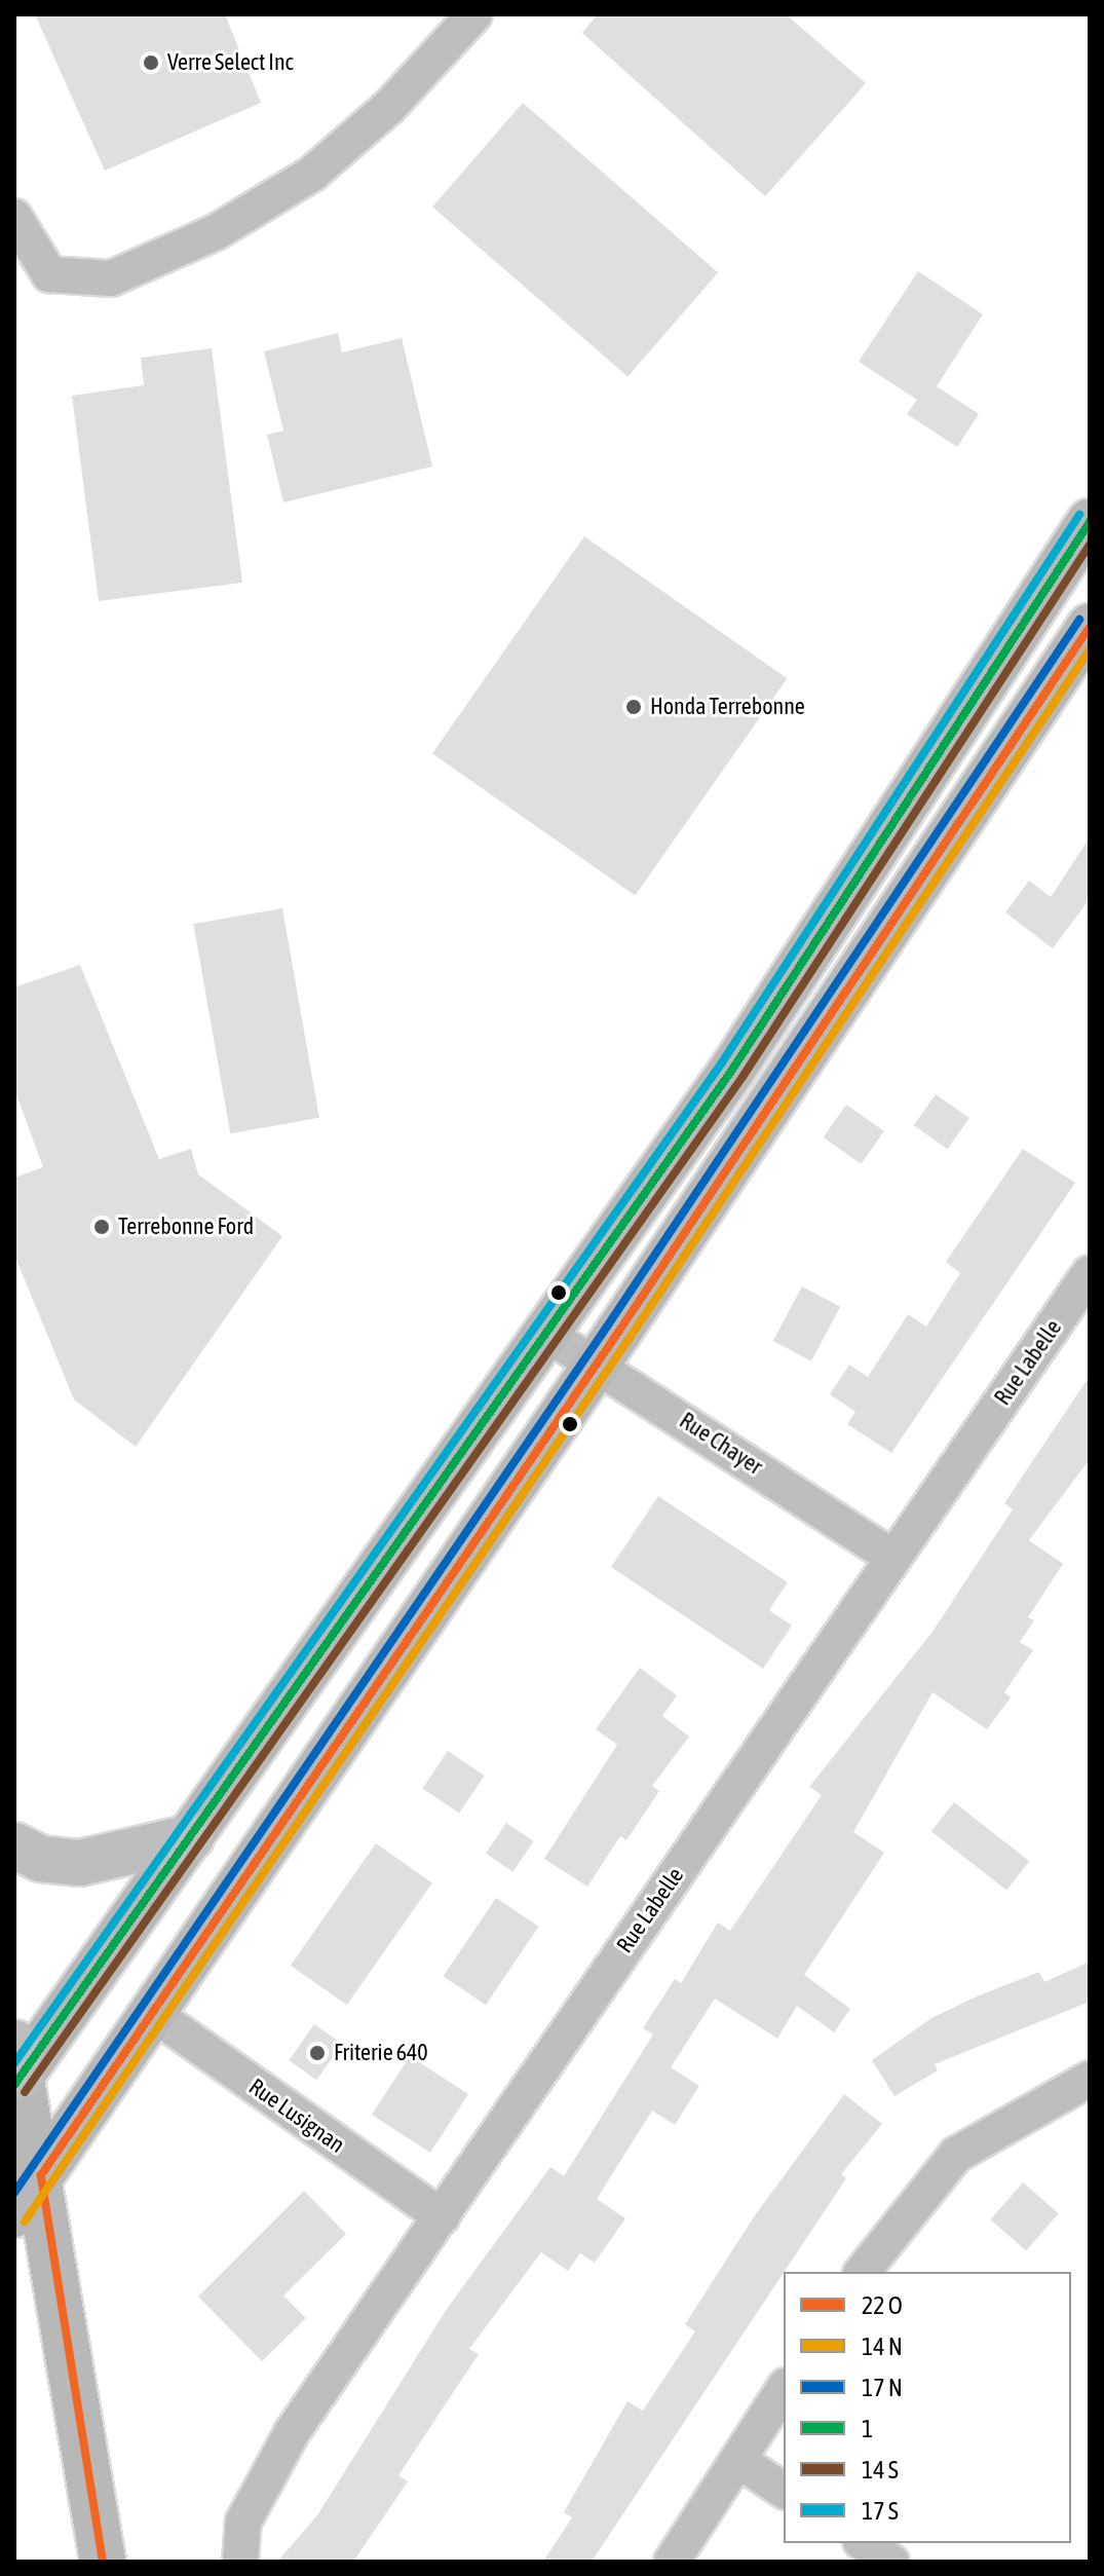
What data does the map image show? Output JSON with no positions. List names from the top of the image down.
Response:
{
  "streets": {
    "street": ["Rue Labelle", "Rue Chayer", "Rue Lusignan"]
  },
  "crossings": [
    ["Rue Labelle", "Rue Chayer"],
    ["Rue Labelle", "Rue Lusignan"]
  ],
  "places": [
    "Verre Select Inc",
    "Honda Terrebonne",
    "Terrebonne Ford",
    "Friterie 640"
  ],
  "lines": ["transit line 1"],
  "legend": [
    "22 O",
    "14 N",
    "17 N",
    "1",
    "14 S",
    "17 S"
  ]
}
